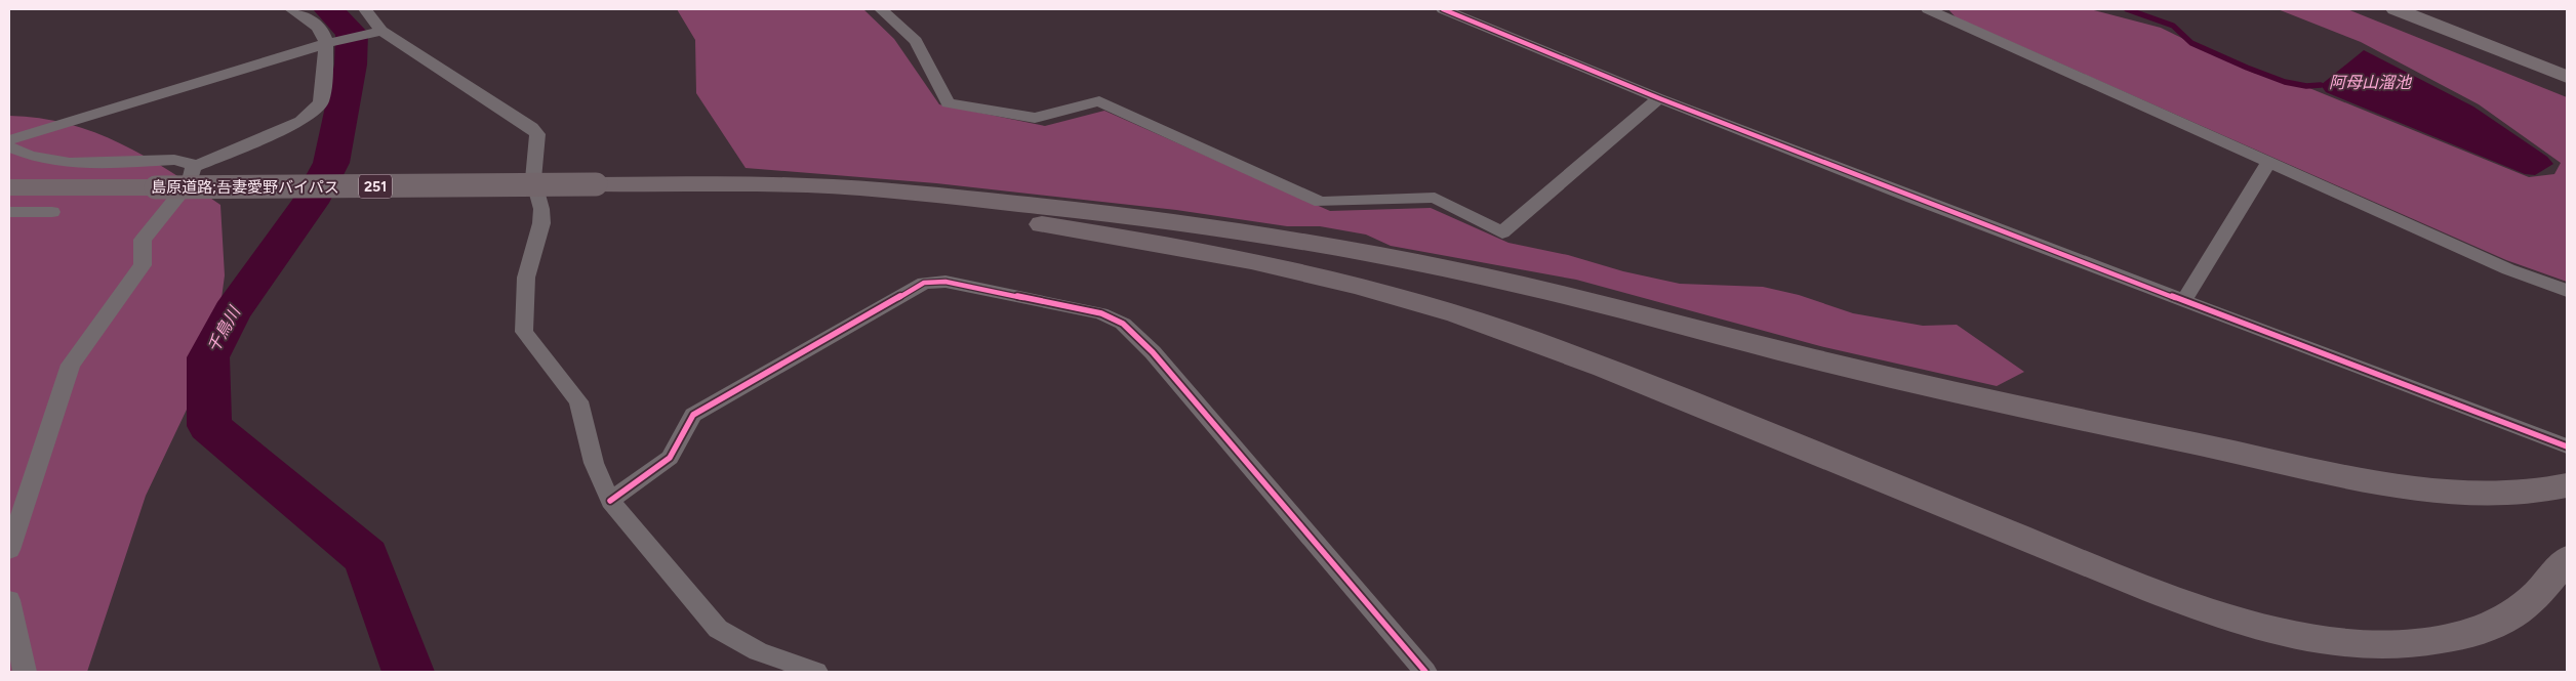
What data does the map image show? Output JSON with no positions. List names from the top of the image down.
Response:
{
  "streets": {
    "highway": ["251", "島原道路;吾妻愛野バイパス"]
  },
  "water": ["阿母山溜池", "千鳥川"]
}
